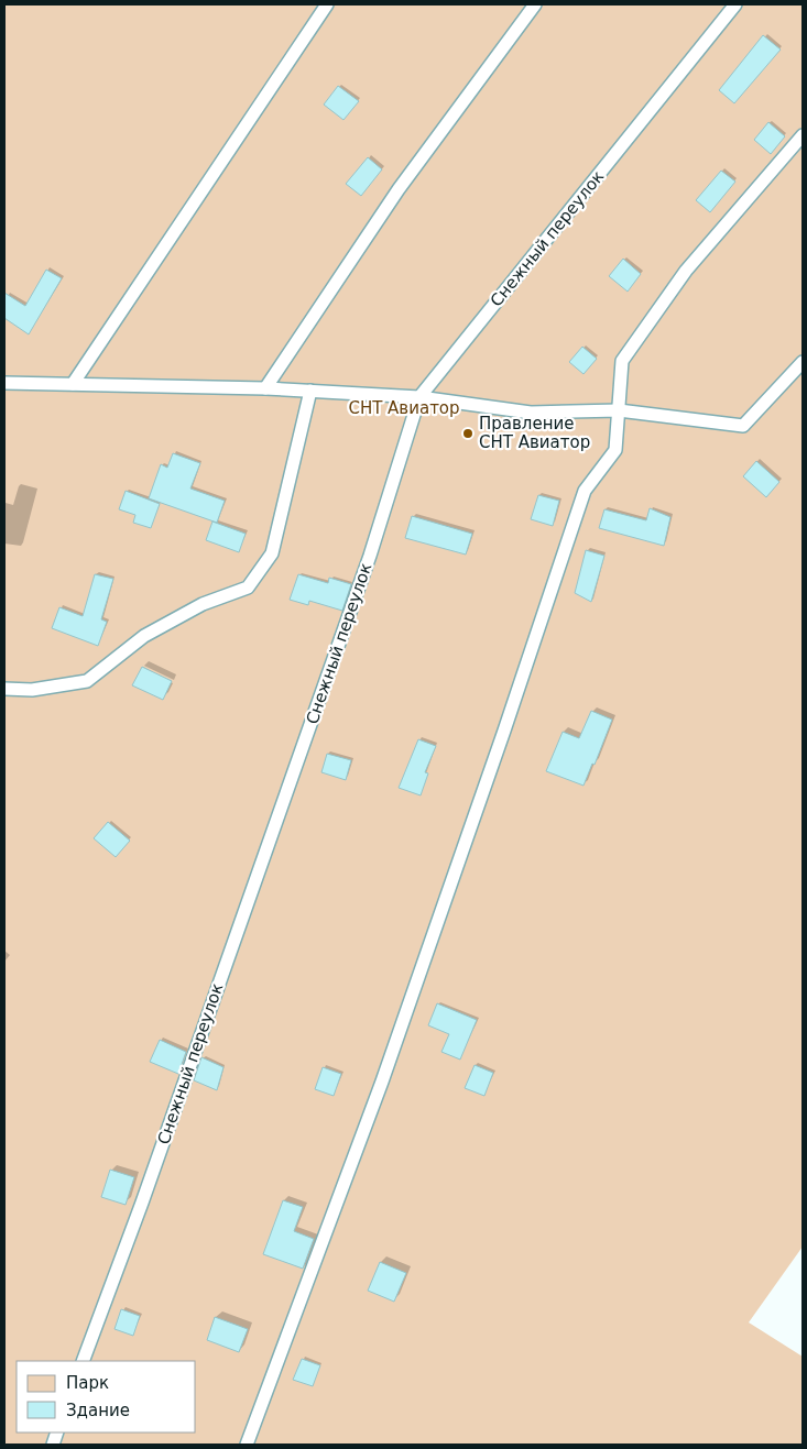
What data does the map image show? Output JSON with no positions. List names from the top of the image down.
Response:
{
  "streets": {
    "lane": ["Снежный переулок"]
  },
  "parks": ["СНТ Авиатор"],
  "places": ["Правление СНТ Авиатор"],
  "legend": ["Парк", "Здание"]
}
